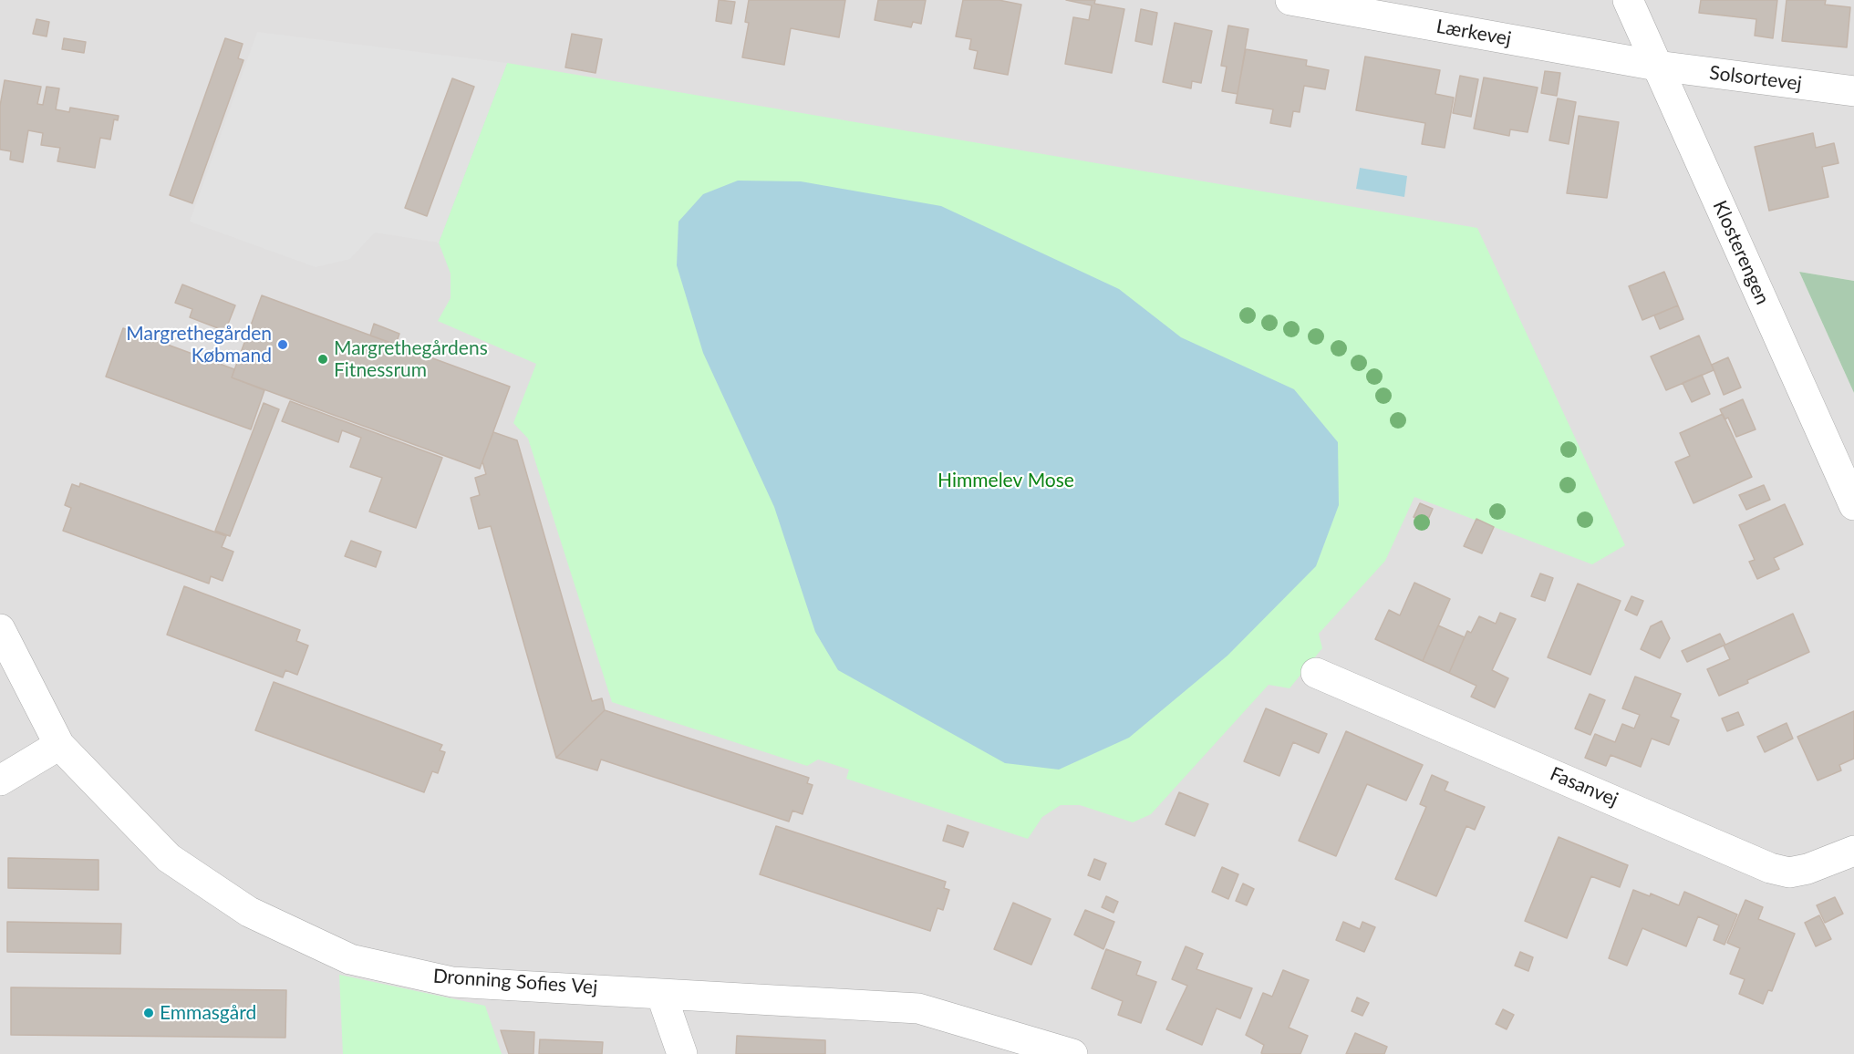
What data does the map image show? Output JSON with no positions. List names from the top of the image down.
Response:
{
  "streets": {
    "street": [
      "Lærkevej",
      "Solsortevej",
      "Klosterengen",
      "Fasanvej",
      "Dronning Sofies Vej"
    ]
  },
  "crossings": [
    ["Lærkevej", "Solsortevej"],
    ["Lærkevej", "Klosterengen"],
    ["Solsortevej", "Klosterengen"]
  ],
  "parks": ["Himmelev Mose"],
  "places": ["Margrethegården Købmand", "Margrethegårdens Fitnessrum", "Emmasgård"]
}
